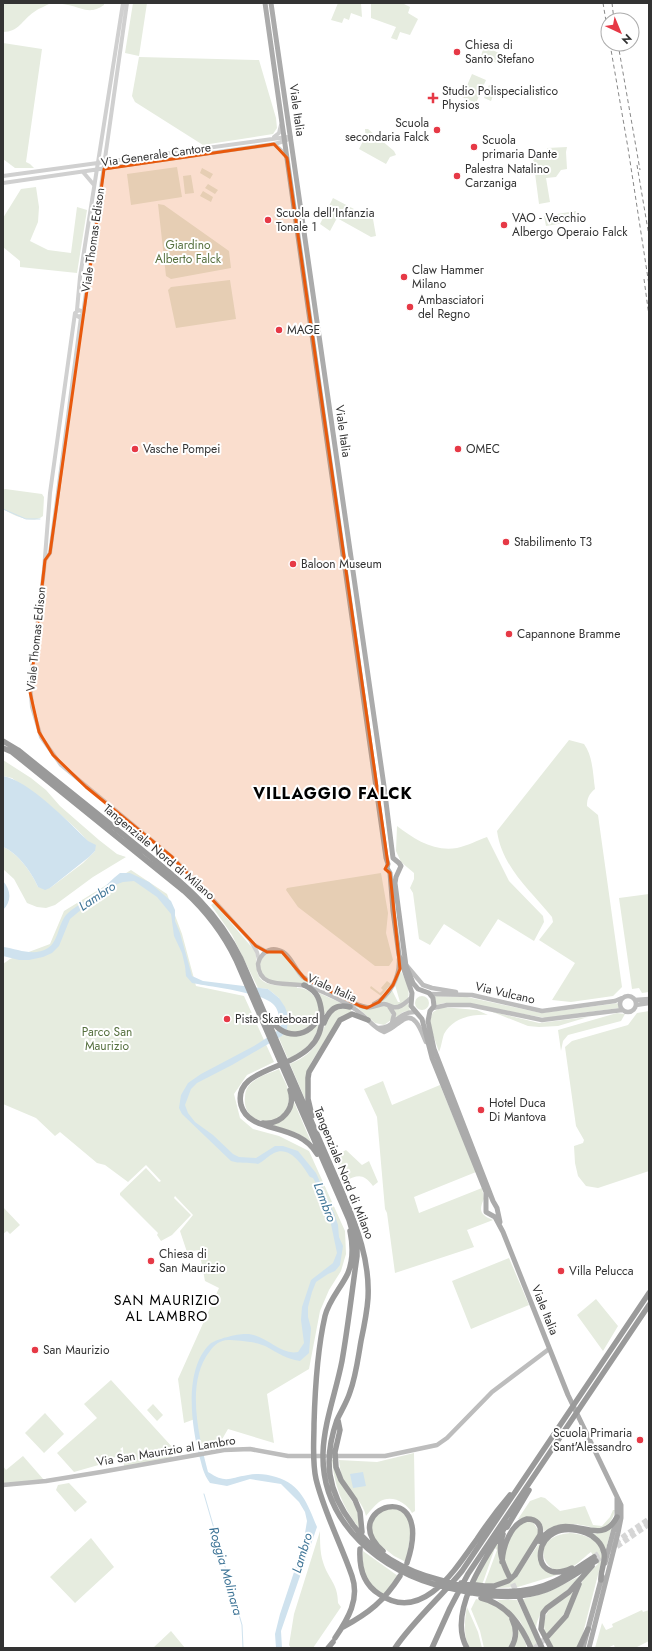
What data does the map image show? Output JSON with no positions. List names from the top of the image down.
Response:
{
  "streets": {
    "highway": ["Tangenziale Nord di Milano"],
    "main road": ["Viale Italia", "Via Vulcano", "Via San Maurizio al Lambro"],
    "street": ["Via Generale Cantore", "Viale Thomas Edison"]
  },
  "crossings": [
    ["Viale Italia", "Via Generale Cantore"],
    ["Viale Italia", "Viale Thomas Edison"],
    ["Viale Italia", "Via Vulcano"],
    ["Via Generale Cantore", "Viale Thomas Edison"]
  ],
  "districts": ["VILLAGGIO FALCK", "SAN MAURIZIO AL LAMBRO"],
  "water": ["Lambro", "Roggia Molinara"],
  "parks": ["Giardino Alberto Falck", "Parco San Maurizio"],
  "places": {
    "other": [
      "Chiesa di Santo Stefano",
      "Scuola secondaria Falck",
      "Scuola primaria Dante",
      "Palestra Natalino Carzaniga",
      "Scuola dell'Infanzia Tonale 1",
      "VAO - Vecchio Albergo Operaio Falck",
      "Claw Hammer Milano",
      "Ambasciatori del Regno",
      "MAGE",
      "Vasche Pompei",
      "OMEC",
      "Stabilimento T3",
      "Baloon Museum",
      "Capannone Bramme",
      "Pista Skateboard",
      "Hotel Duca Di Mantova",
      "Chiesa di San Maurizio",
      "Villa Pelucca",
      "San Maurizio",
      "Scuola Primaria Sant'Alessandro"
    ],
    "health": ["Studio Polispecialistico Physios"]
  },
  "north": "bottom right"
}
